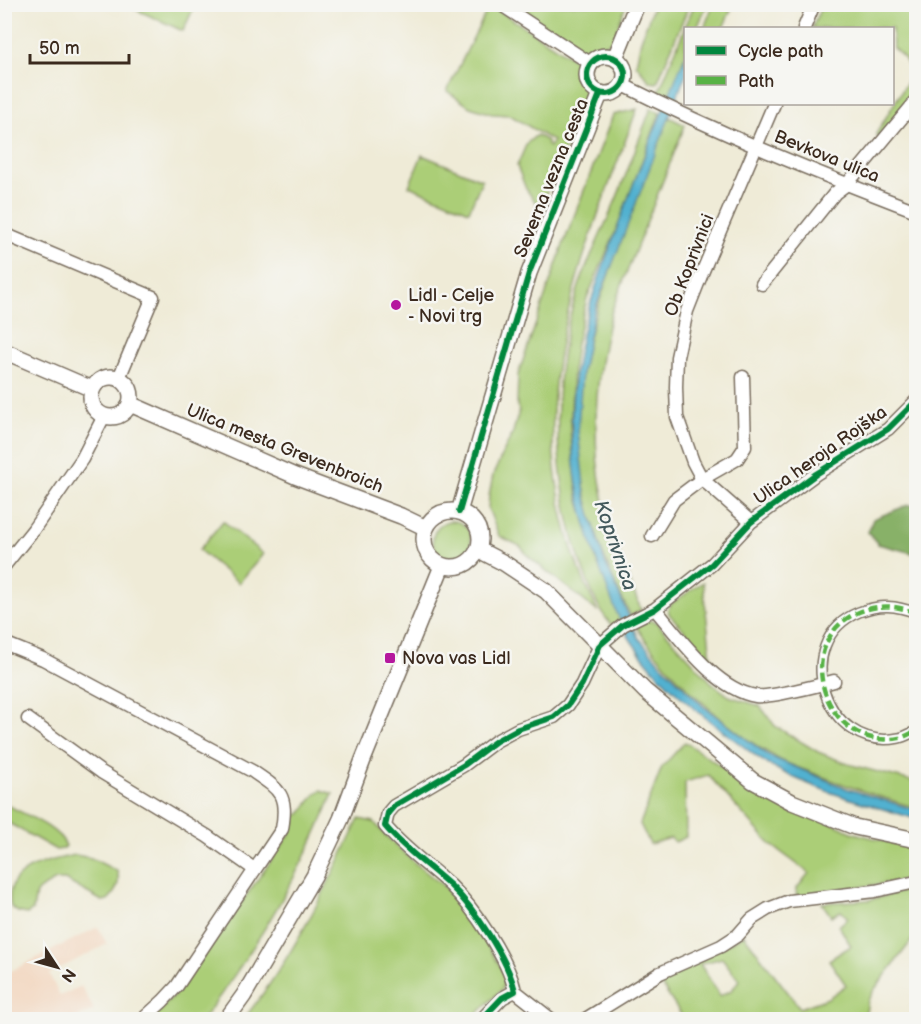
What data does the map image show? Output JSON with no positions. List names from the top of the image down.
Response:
{
  "streets": {
    "street": [
      "Bevkova ulica",
      "Severna vezna cesta",
      "Ob Koprivnici",
      "Ulica mesta Grevenbroich",
      "Ulica heroja Rojška"
    ]
  },
  "crossings": [
    ["Bevkova ulica", "Severna vezna cesta"],
    ["Bevkova ulica", "Ob Koprivnici"],
    ["Severna vezna cesta", "Ulica mesta Grevenbroich"],
    ["Ob Koprivnici", "Ulica heroja Rojška"]
  ],
  "water": ["Koprivnica"],
  "places": {
    "other": ["Lidl - Celje - Novi trg"],
    "transit": ["Nova vas Lidl"]
  },
  "legend": ["Cycle path", "Path"],
  "scale_bar": "50 m",
  "north": "bottom right"
}
